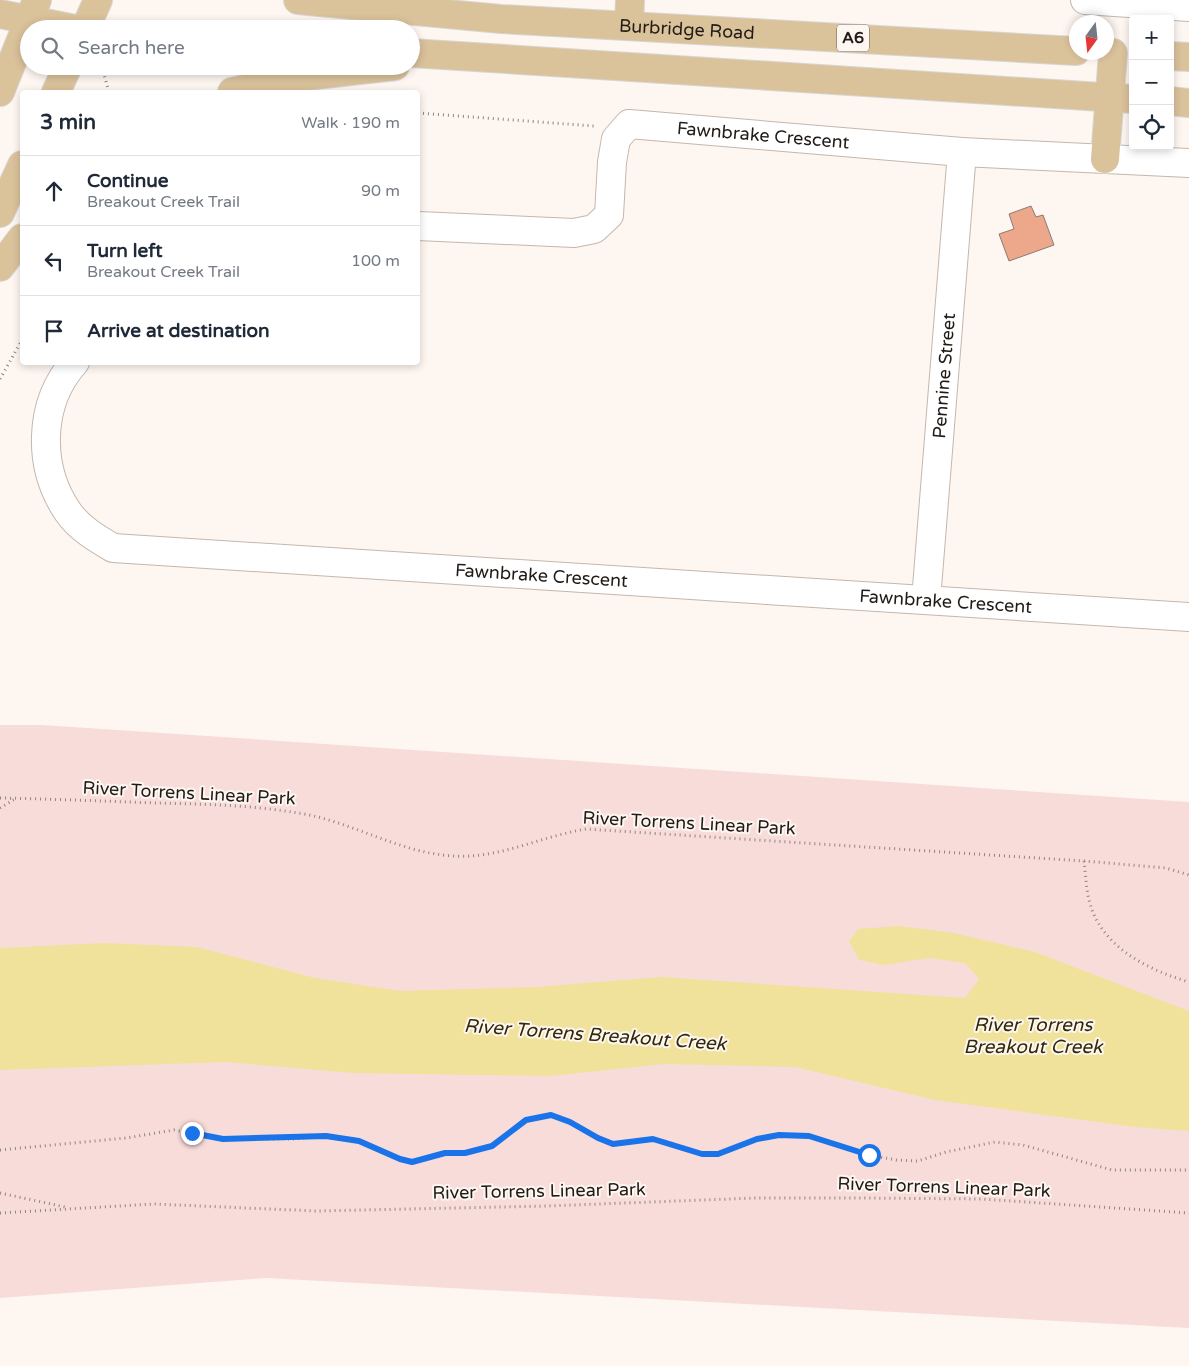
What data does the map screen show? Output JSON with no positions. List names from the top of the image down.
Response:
{
  "streets": {
    "main road": ["Burbridge Road", "A6"],
    "street": ["Fawnbrake Crescent", "Pennine Street"],
    "path": ["River Torrens Linear Park"]
  },
  "crossings": [
    ["Fawnbrake Crescent", "Pennine Street"]
  ],
  "water": ["River Torrens Breakout Creek"],
  "north": "bottom",
  "page": {
    "map_buttons": ["+", "−"],
    "search": "Search here",
    "heading": ["3 min", "Walk · 190 m"],
    "list": [
      ["Continue", "Breakout Creek Trail", "90 m"],
      ["Turn left", "Breakout Creek Trail", "100 m"],
      "Arrive at destination"
    ]
  }
}
